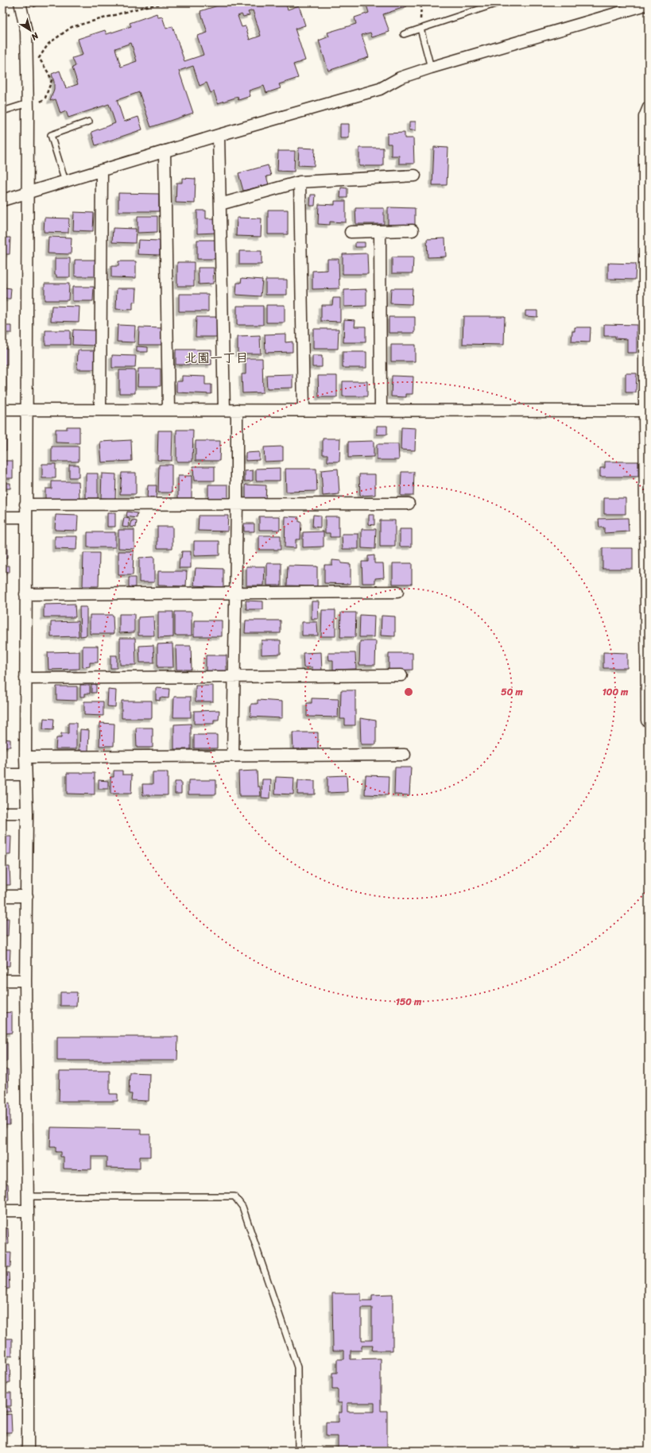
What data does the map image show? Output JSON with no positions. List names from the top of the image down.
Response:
{
  "districts": ["北園一丁目"],
  "north": "bottom right",
  "rings": ["50 m", "100 m", "150 m"]
}
